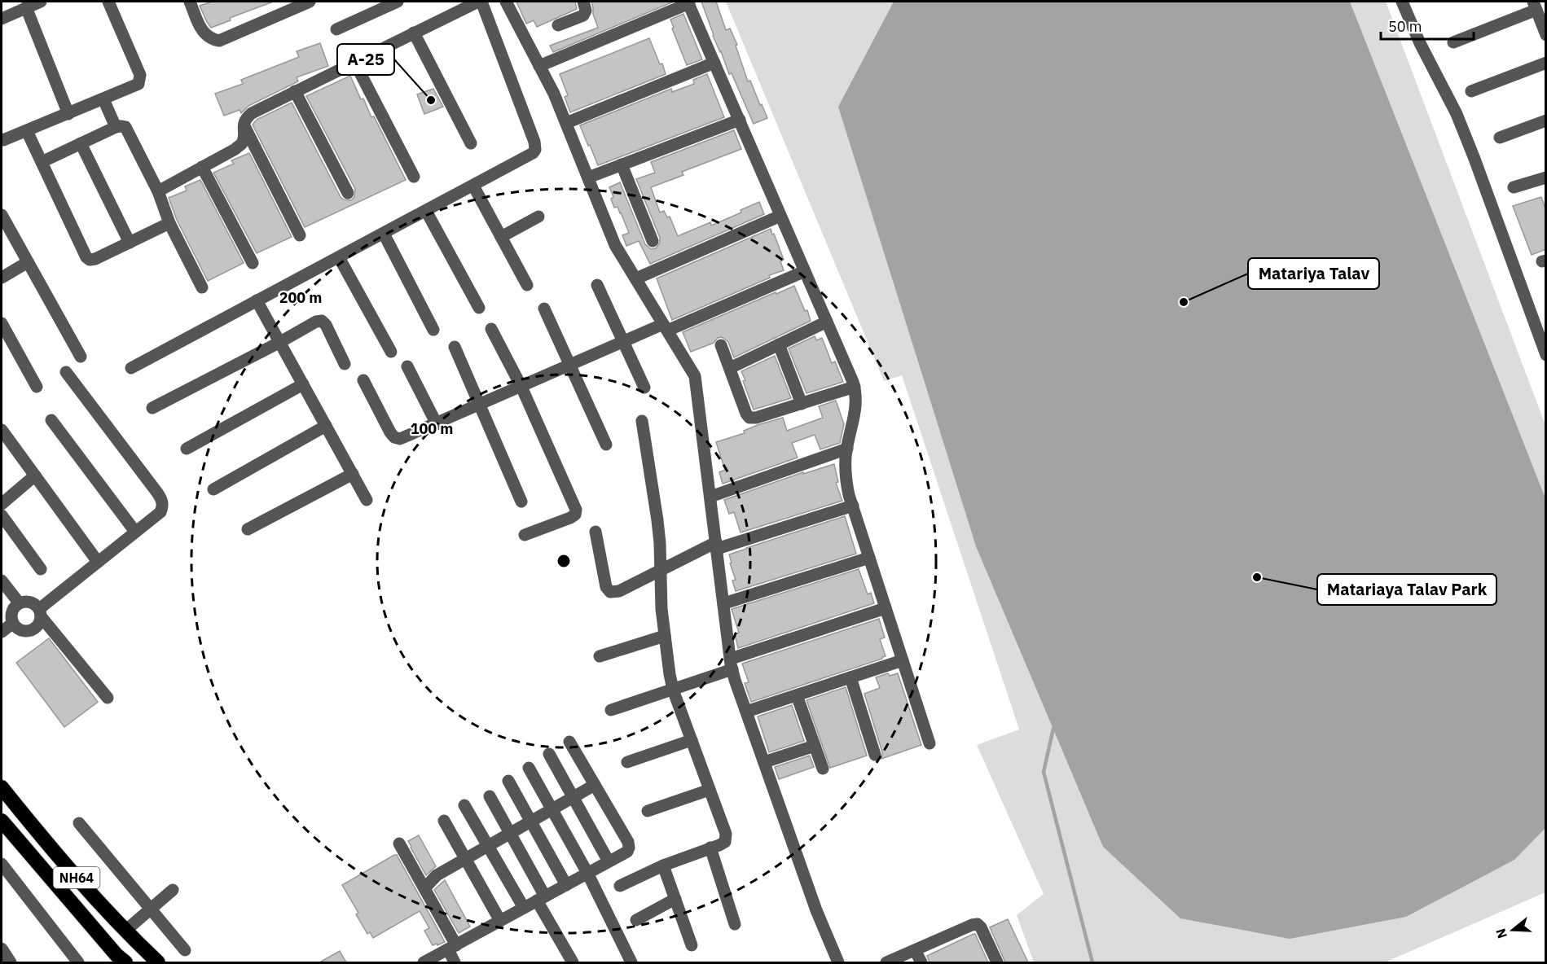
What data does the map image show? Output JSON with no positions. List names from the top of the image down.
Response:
{
  "streets": {
    "highway": ["NH64"]
  },
  "places": ["A-25", "Matariya Talav", "Matariaya Talav Park"],
  "scale_bar": "50 m",
  "north": "left",
  "rings": ["200 m", "100 m"]
}
